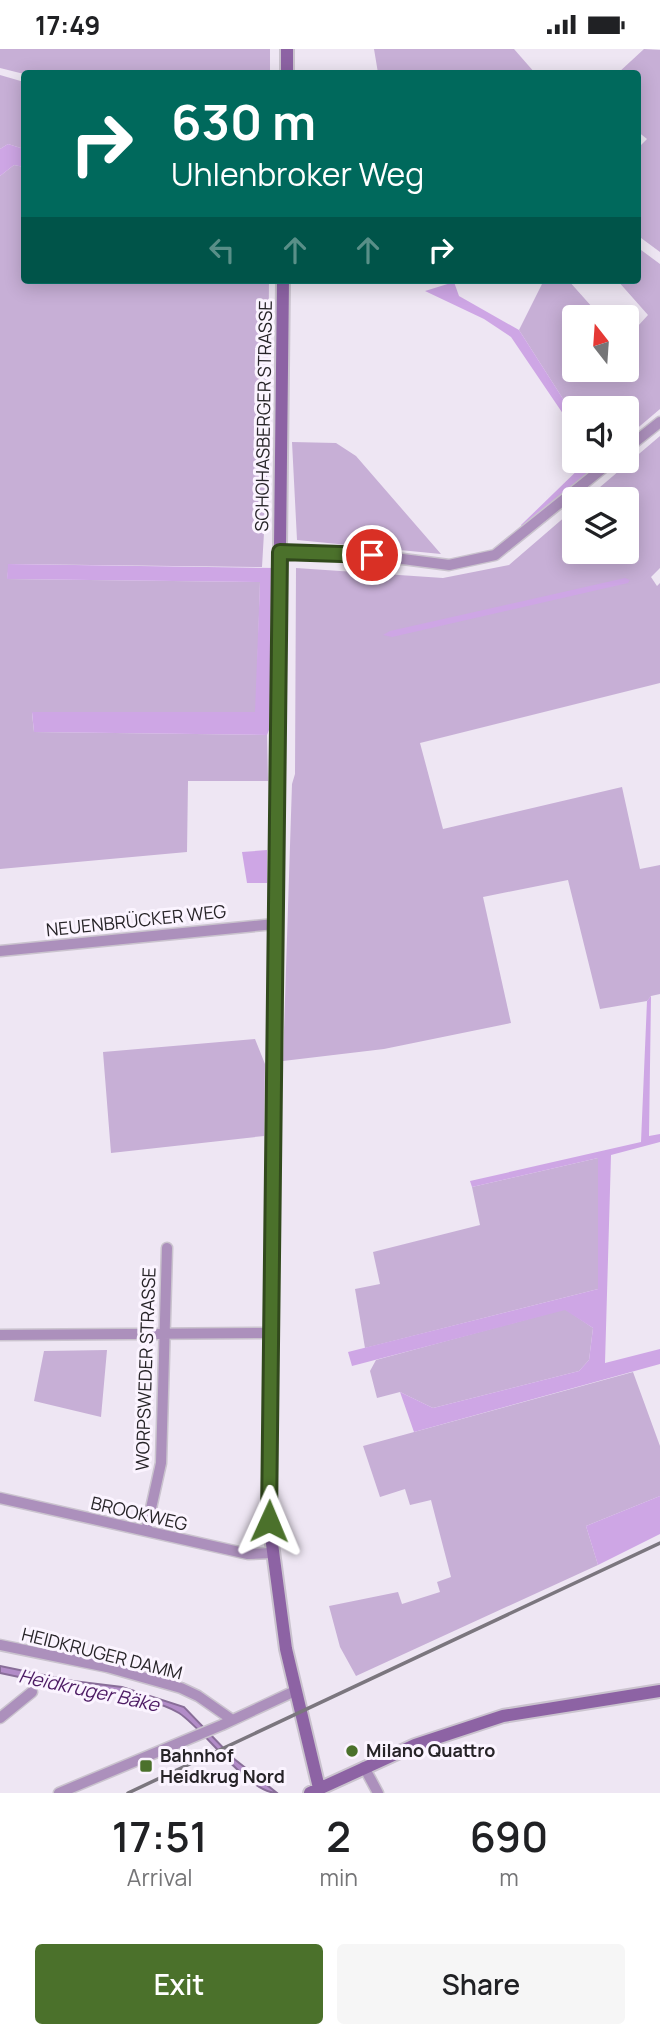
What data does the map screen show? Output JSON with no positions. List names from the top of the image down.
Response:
{
  "streets": {
    "street": [
      "SCHOHASBERGER STRASSE",
      "NEUENBRÜCKER WEG",
      "WORPSWEDER STRASSE",
      "BROOKWEG",
      "HEIDKRUGER DAMM"
    ]
  },
  "crossings": [
    ["SCHOHASBERGER STRASSE", "NEUENBRÜCKER WEG"],
    ["SCHOHASBERGER STRASSE", "BROOKWEG"],
    ["WORPSWEDER STRASSE", "BROOKWEG"]
  ],
  "water": ["Heidkruger Bäke"],
  "places": {
    "other": ["Milano Quattro"],
    "transit": ["Bahnhof Heidkrug Nord"]
  },
  "north": "top",
  "page": {
    "status": "17:49",
    "turn": ["630 m", "Uhlenbroker Weg"],
    "eta": [
      "17:51",
      "Arrival",
      "2",
      "min",
      "690",
      "m"
    ],
    "buttons": ["Exit", "Share"]
  }
}
